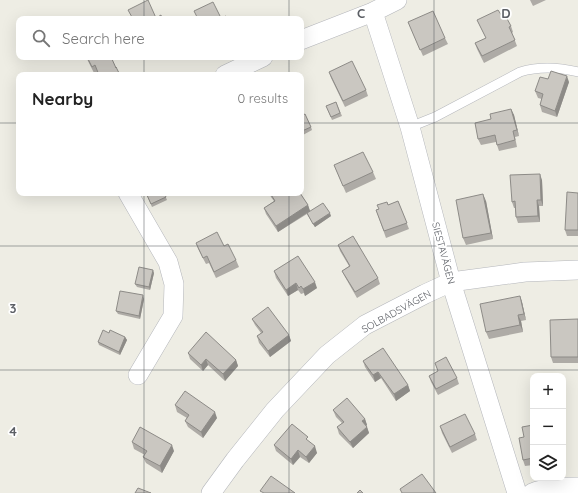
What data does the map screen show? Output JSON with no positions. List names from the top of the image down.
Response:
{
  "streets": {
    "street": ["SIESTAVÄGEN", "SOLBADSVÄGEN"]
  },
  "crossings": [
    ["SIESTAVÄGEN", "SOLBADSVÄGEN"]
  ],
  "page": {
    "search": "Search here",
    "heading": ["Nearby", "0 results"],
    "map_buttons": ["+", "−"]
  },
  "grid": {
    "columns": ["C", "D"],
    "rows": ["3", "4"]
  }
}
